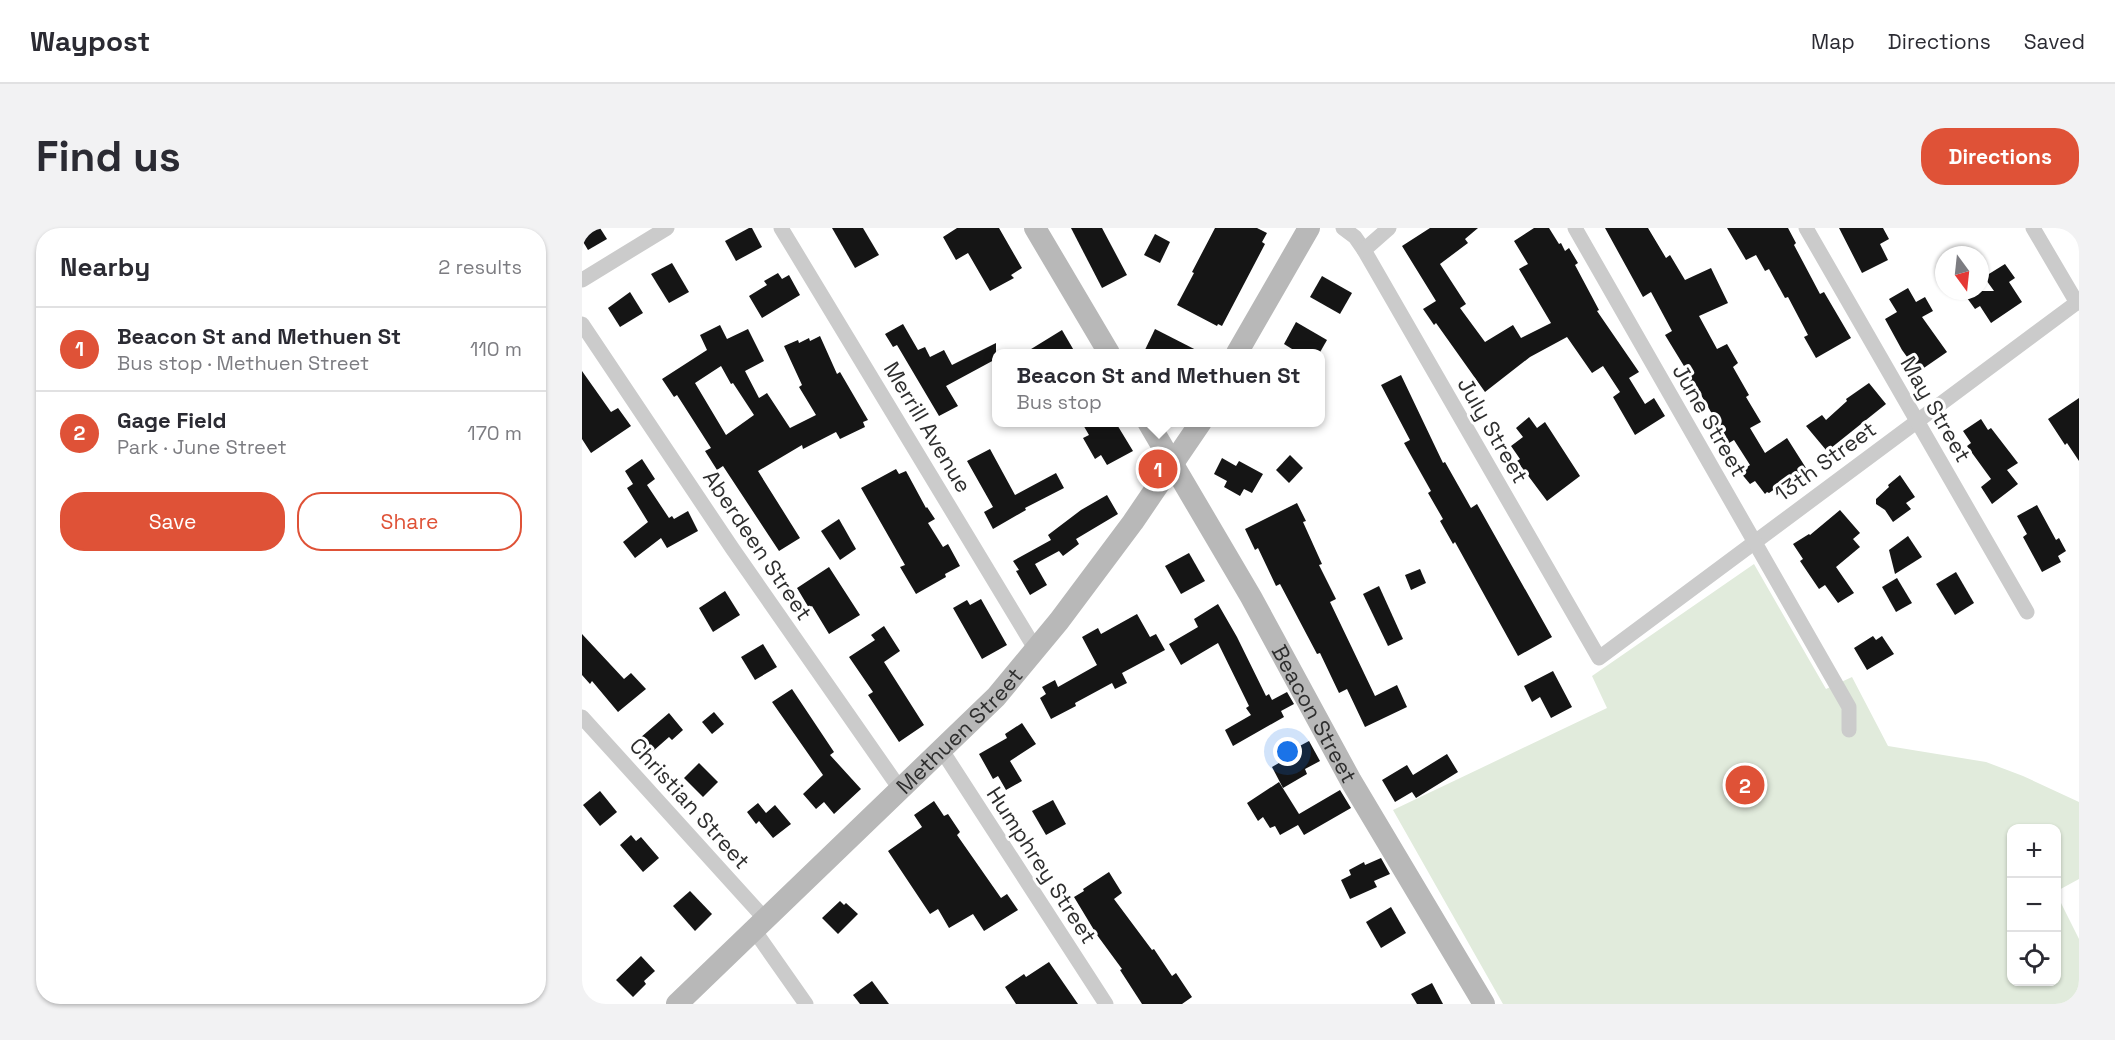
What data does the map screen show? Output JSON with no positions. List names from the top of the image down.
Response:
{
  "streets": {
    "street": [
      "May Street",
      "June Street",
      "Merrill Avenue",
      "July Street",
      "13th Street",
      "Aberdeen Street",
      "Beacon Street",
      "Methuen Street",
      "Christian Street",
      "Humphrey Street"
    ]
  },
  "crossings": [
    ["May Street", "13th Street"],
    ["June Street", "13th Street"],
    ["Merrill Avenue", "Methuen Street"],
    ["July Street", "13th Street"],
    ["Aberdeen Street", "Methuen Street"],
    ["Beacon Street", "Methuen Street"],
    ["Methuen Street", "Christian Street"],
    ["Methuen Street", "Humphrey Street"]
  ],
  "north": "bottom",
  "page": {
    "header": "Waypost",
    "nav": ["Map", "Directions", "Saved"],
    "buttons": [
      "Directions",
      ["Save", "Share"]
    ],
    "title": "Find us",
    "heading": ["Nearby", "2 results"],
    "list": [
      {
        "mark": "1",
        "name": "Beacon St and Methuen St",
        "note": "Bus stop · Methuen Street",
        "value": "110 m"
      },
      {
        "mark": "2",
        "name": "Gage Field",
        "note": "Park · June Street",
        "value": "170 m"
      }
    ],
    "popup": ["Beacon St and Methuen St", "Bus stop"],
    "pins": ["1", "2"],
    "map_buttons": ["+", "−"]
  }
}
